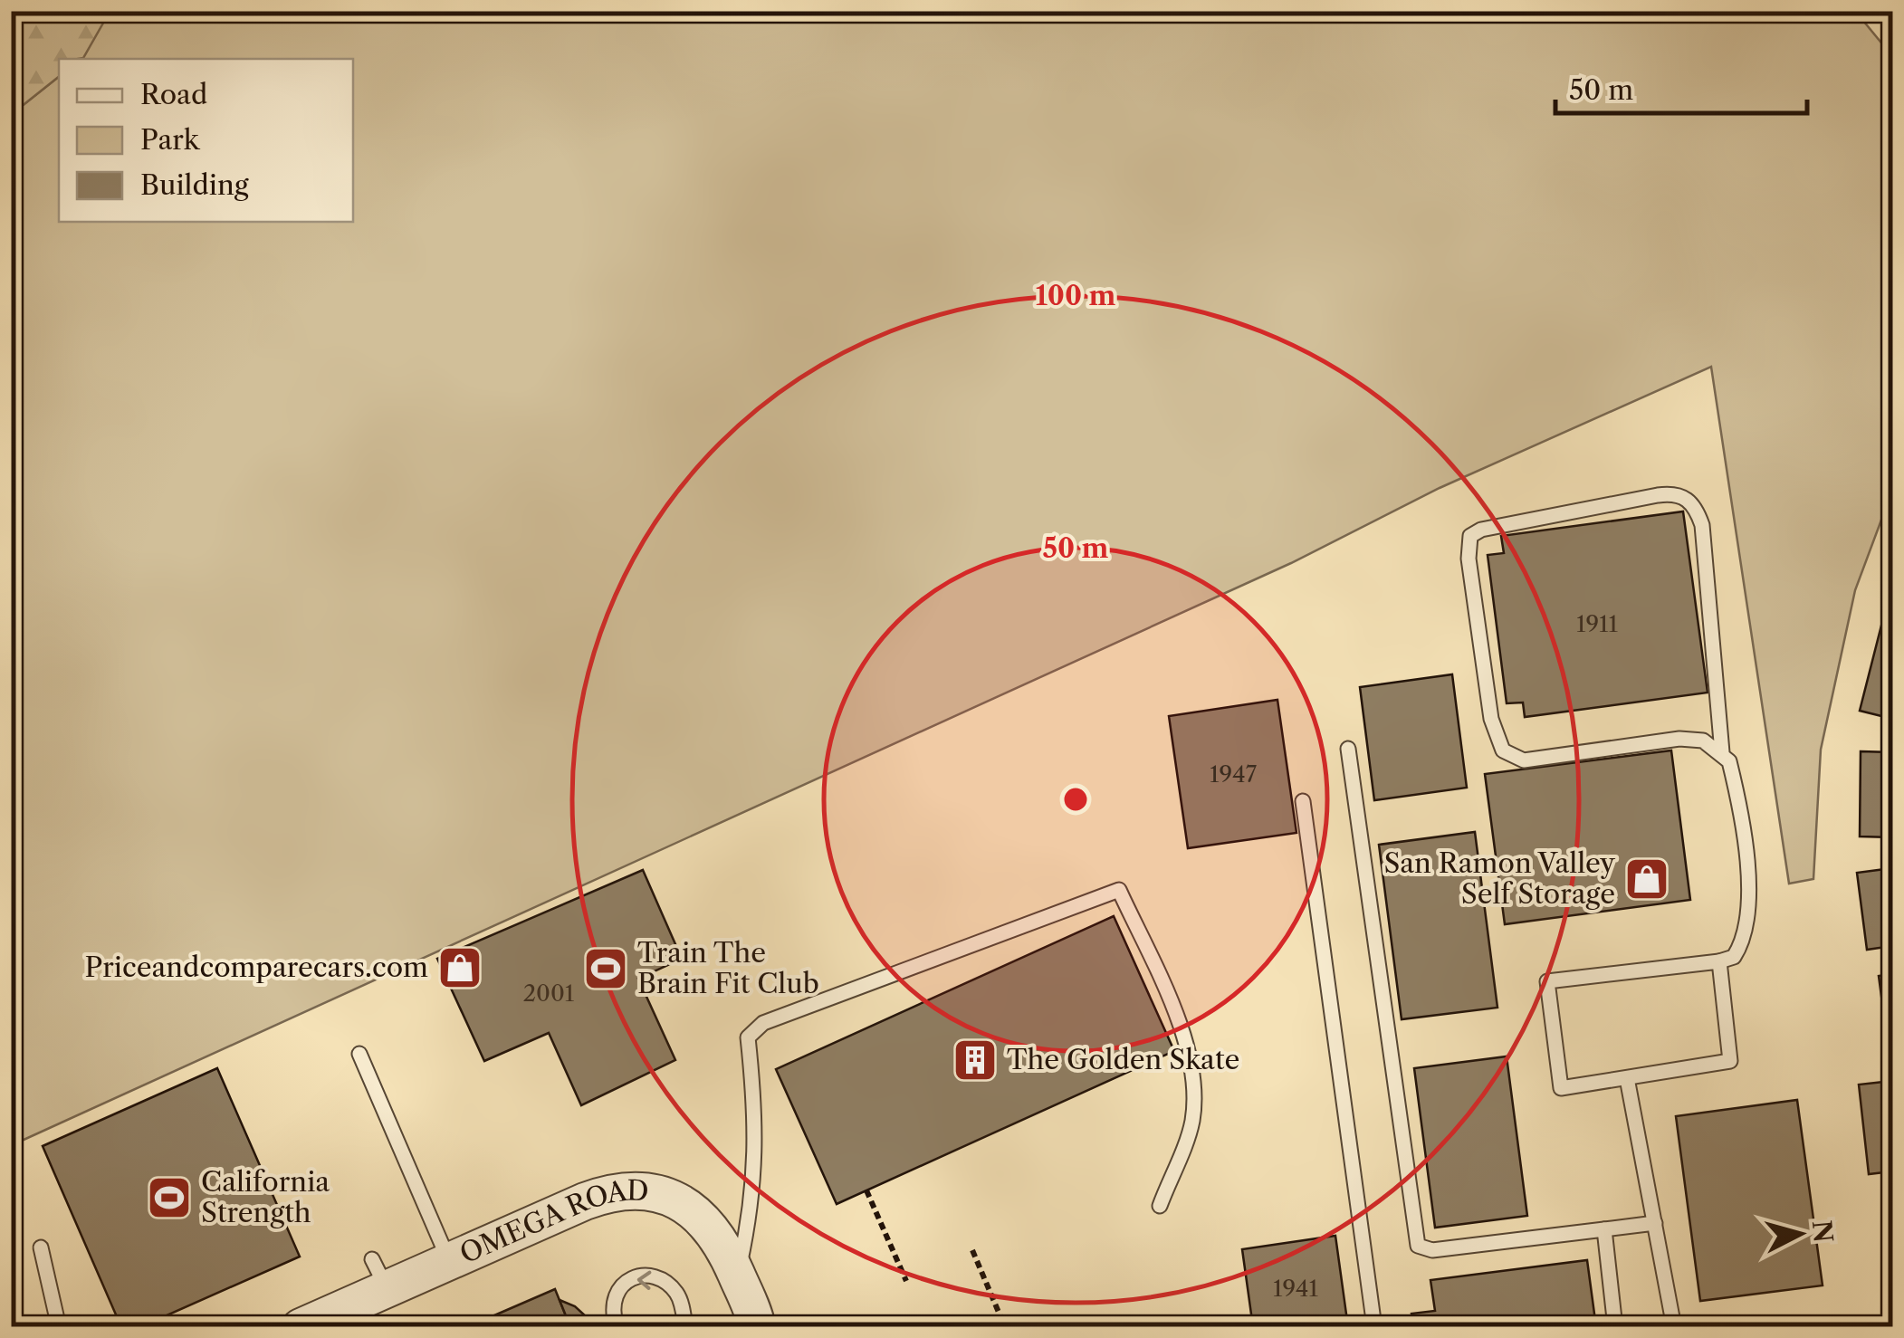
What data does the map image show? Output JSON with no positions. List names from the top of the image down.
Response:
{
  "streets": {
    "street": ["OMEGA ROAD"]
  },
  "places": {
    "shop": ["San Ramon Valley Self Storage", "Priceandcomparecars.com"],
    "sports": ["Train The Brain Fit Club", "California Strength"],
    "building": ["The Golden Skate"]
  },
  "house_numbers": [
    "1911",
    "1947",
    "2001",
    "1941"
  ],
  "legend": ["Road", "Park", "Building"],
  "scale_bar": "50 m",
  "north": "right",
  "rings": ["100 m", "50 m"]
}
